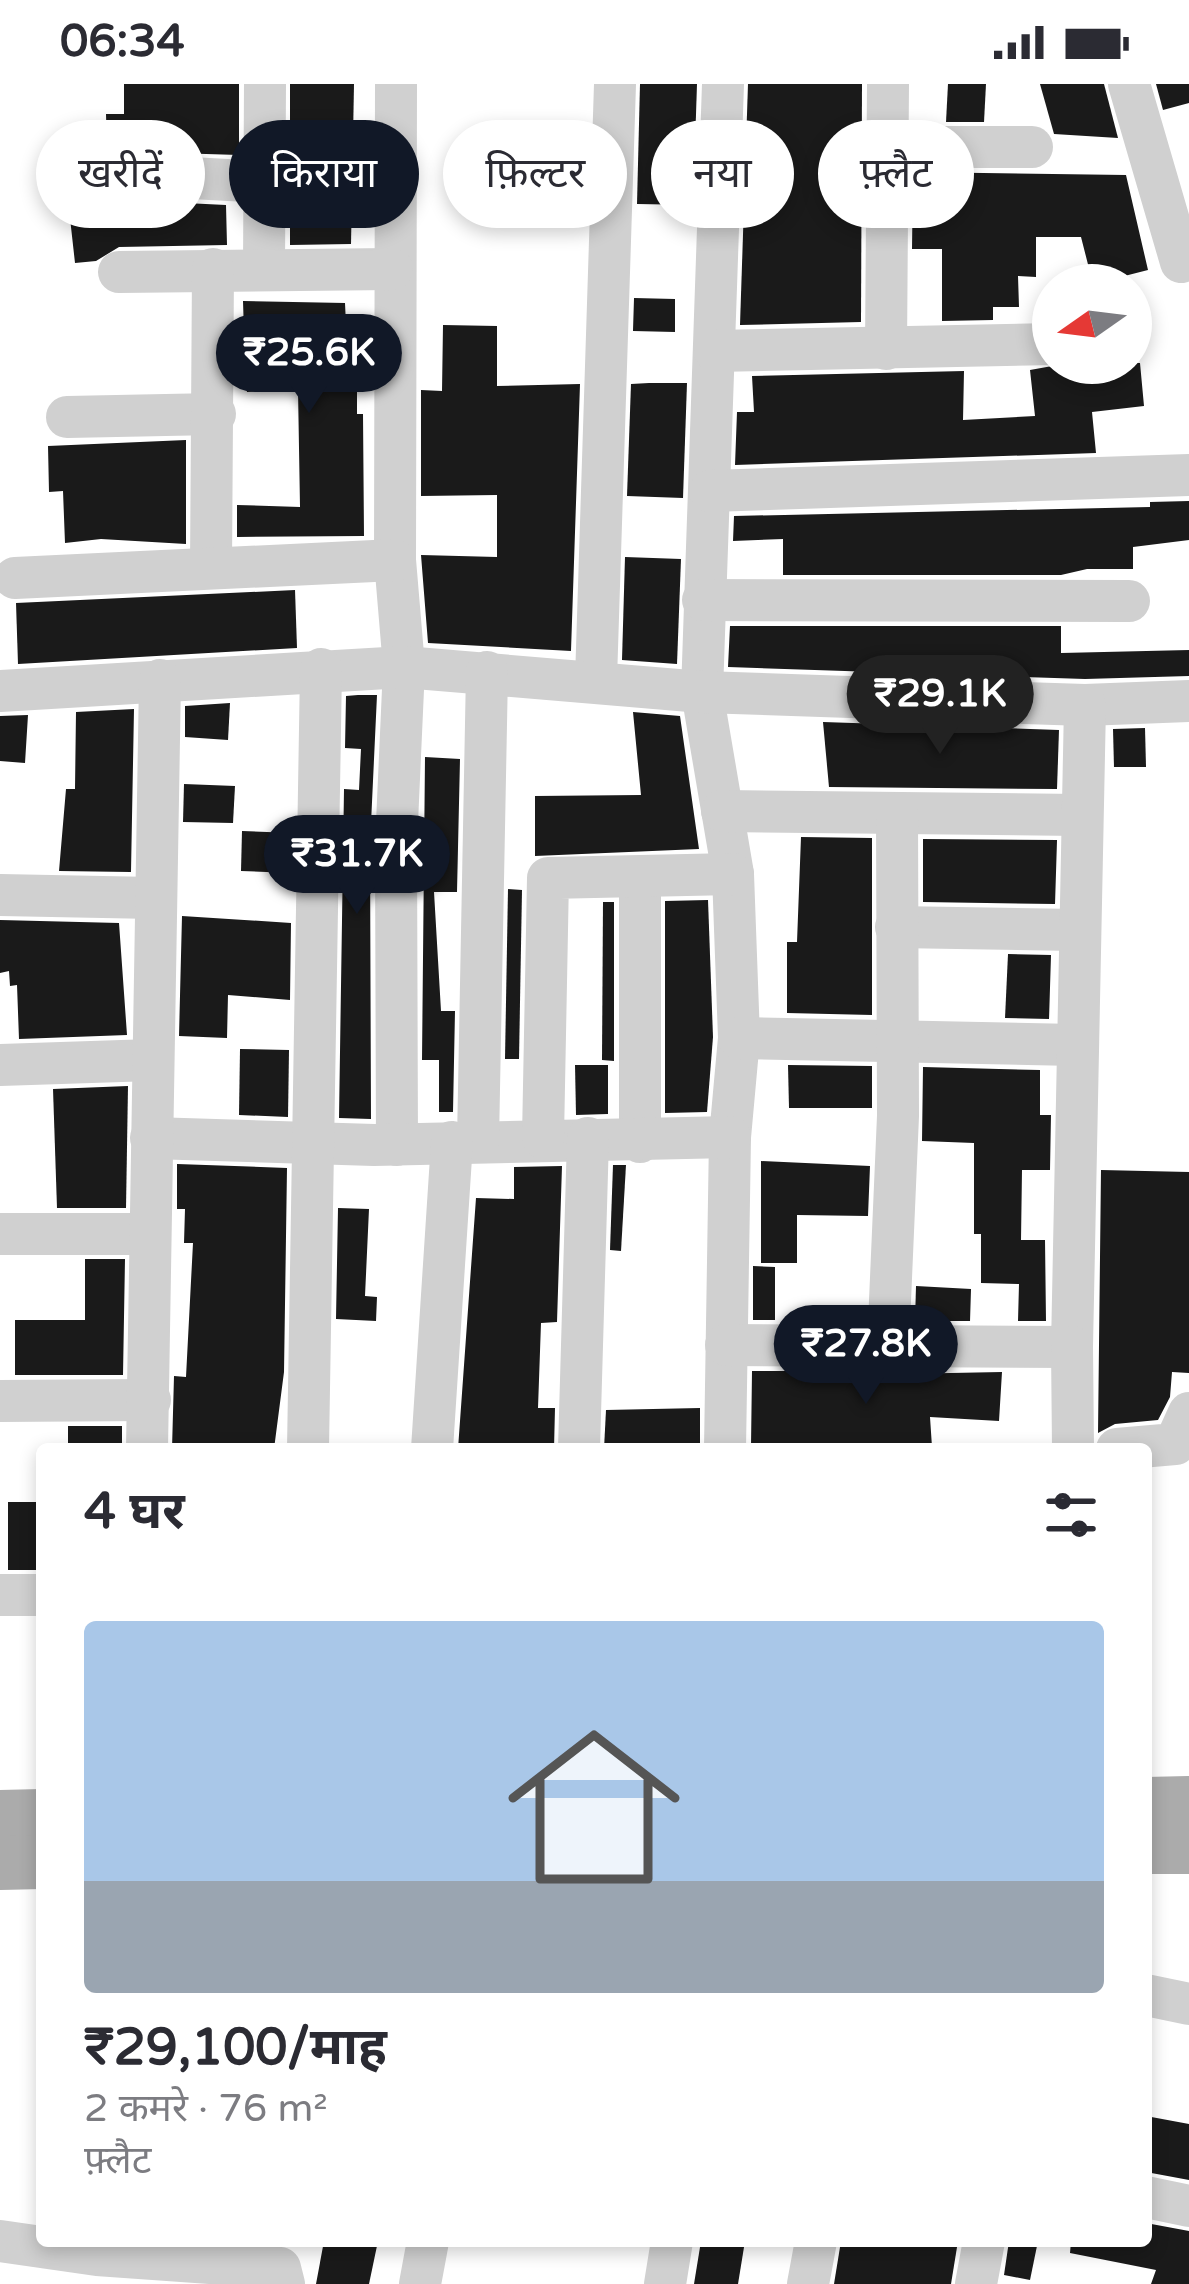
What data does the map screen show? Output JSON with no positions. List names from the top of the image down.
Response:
{
  "north": "left",
  "page": {
    "status": "06:34",
    "chip": [
      "खरीदें",
      "किराया",
      "फ़िल्टर",
      "नया",
      "फ़्लैट"
    ],
    "price": [
      "₹25.6K",
      "₹29.1K",
      "₹31.7K",
      "₹27.8K"
    ],
    "heading": "4 घर",
    "list": [
      {
        "name": "₹29,100/माह",
        "note": "2 कमरे · 76 m² · फ़्लैट"
      }
    ]
  }
}
